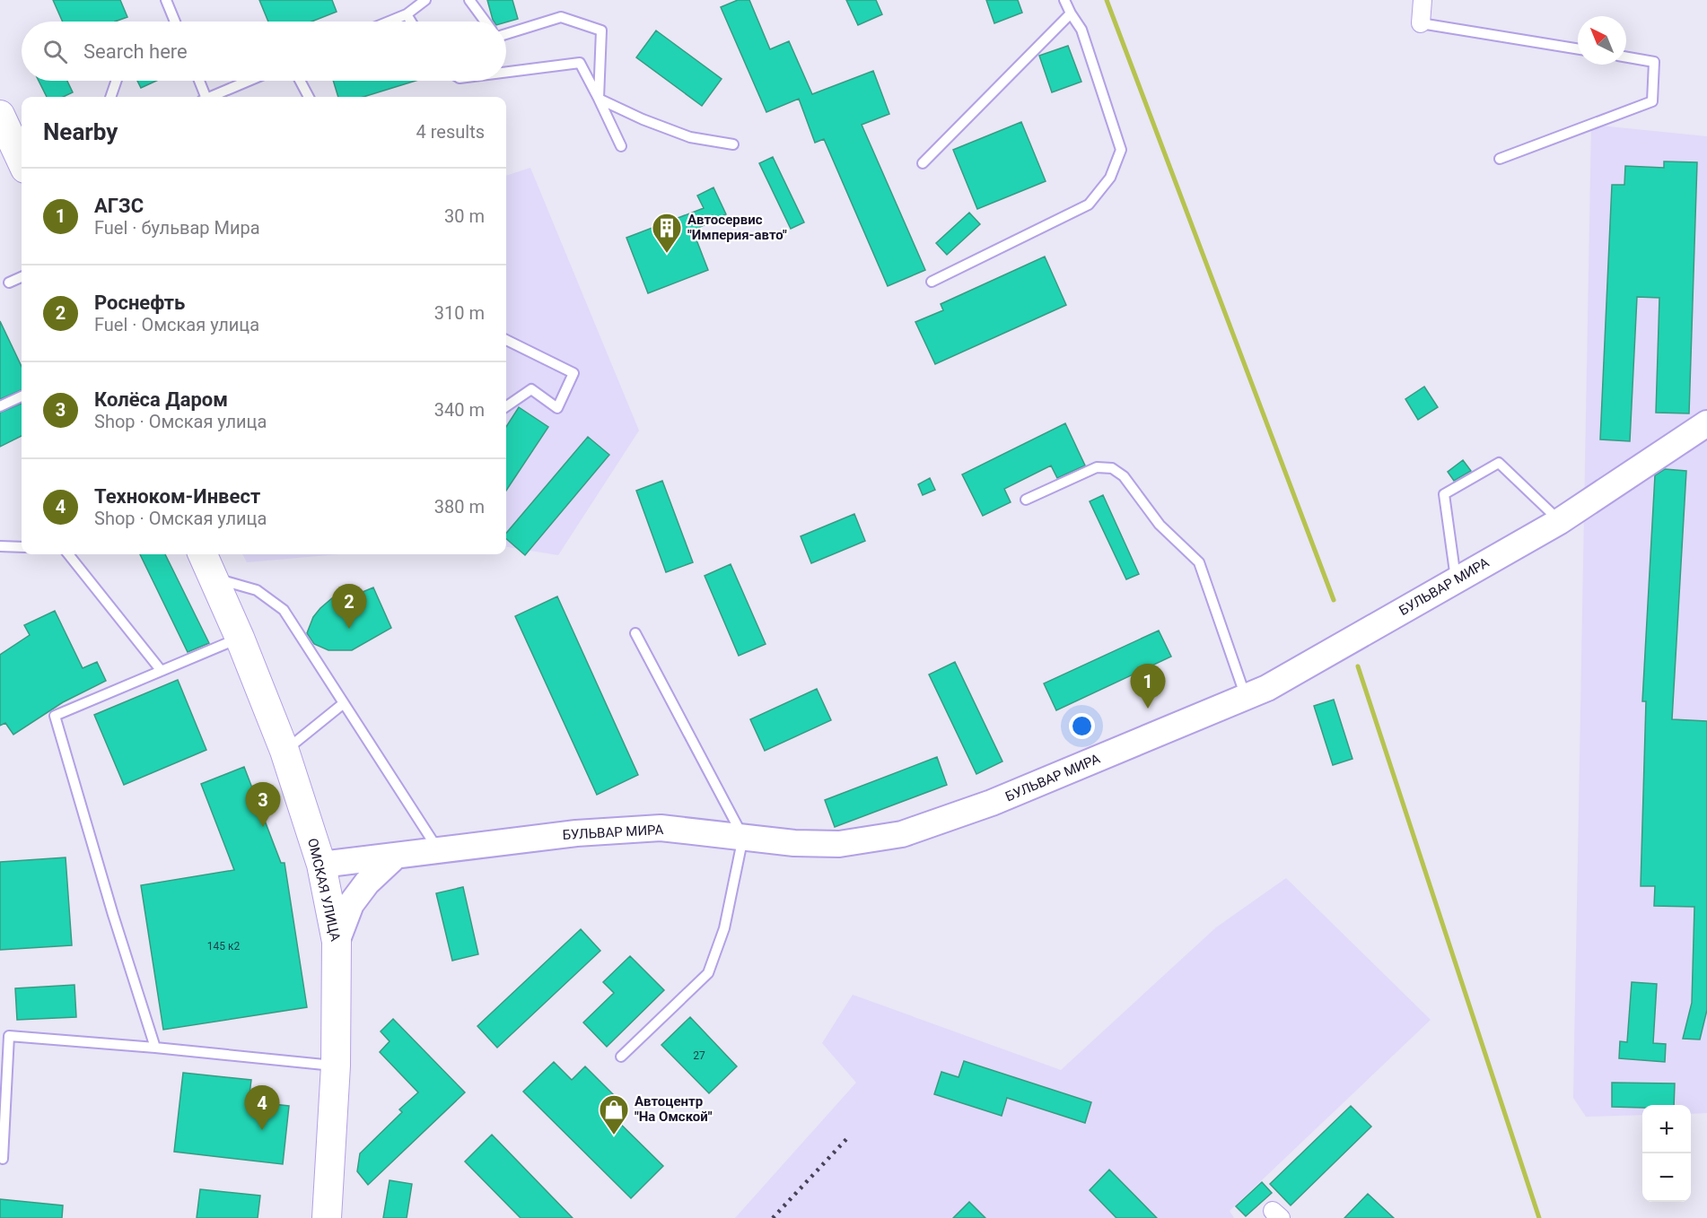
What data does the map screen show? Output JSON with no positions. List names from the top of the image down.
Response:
{
  "streets": {
    "main road": ["ОМСКАЯ УЛИЦА"],
    "street": ["БУЛЬВАР МИРА"]
  },
  "crossings": [
    ["БУЛЬВАР МИРА", "ОМСКАЯ УЛИЦА"]
  ],
  "places": {
    "building": ["Автосервис \"Империя-авто\""],
    "shop": ["Автоцентр \"На Омской\""]
  },
  "house_numbers": ["145 к2", "27"],
  "north": "top left",
  "page": {
    "search": "Search here",
    "heading": ["Nearby", "4 results"],
    "list": [
      {
        "mark": "1",
        "name": "АГЗС",
        "note": "Fuel · бульвар Мира",
        "value": "30 m"
      },
      {
        "mark": "2",
        "name": "Роснефть",
        "note": "Fuel · Омская улица",
        "value": "310 m"
      },
      {
        "mark": "3",
        "name": "Колёса Даром",
        "note": "Shop · Омская улица",
        "value": "340 m"
      },
      {
        "mark": "4",
        "name": "Техноком-Инвест",
        "note": "Shop · Омская улица",
        "value": "380 m"
      }
    ],
    "pins": [
      "2",
      "1",
      "3",
      "4"
    ],
    "map_buttons": ["+", "−"]
  }
}
